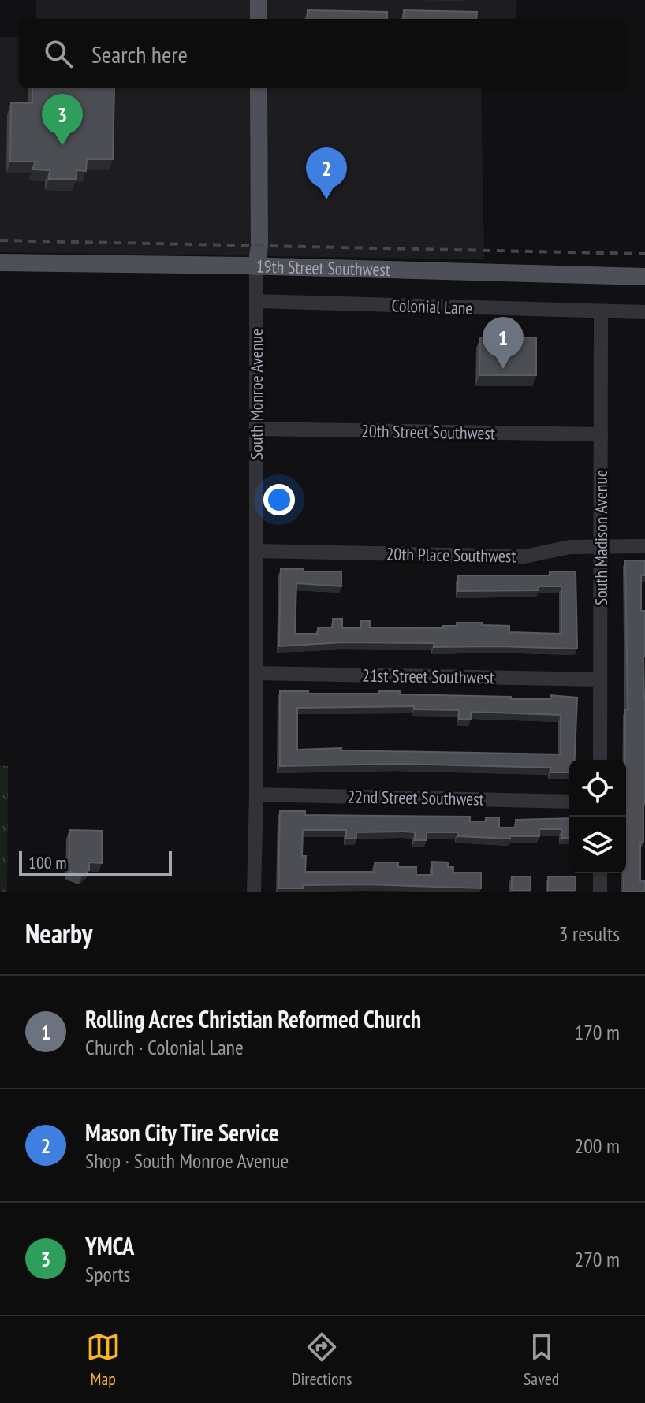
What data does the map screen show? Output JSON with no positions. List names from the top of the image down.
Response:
{
  "streets": {
    "main road": ["19th Street Southwest", "South Monroe Avenue"],
    "street": [
      "Colonial Lane",
      "20th Street Southwest",
      "South Madison Avenue",
      "20th Place Southwest",
      "21st Street Southwest",
      "22nd Street Southwest"
    ]
  },
  "crossings": [
    ["19th Street Southwest", "South Monroe Avenue"],
    ["Colonial Lane", "South Monroe Avenue"],
    ["Colonial Lane", "South Madison Avenue"],
    ["South Monroe Avenue", "20th Street Southwest"],
    ["South Monroe Avenue", "20th Place Southwest"],
    ["South Monroe Avenue", "21st Street Southwest"],
    ["South Monroe Avenue", "22nd Street Southwest"],
    ["20th Street Southwest", "South Madison Avenue"],
    ["South Madison Avenue", "20th Place Southwest"],
    ["South Madison Avenue", "21st Street Southwest"]
  ],
  "scale_bar": "100 m",
  "page": {
    "search": "Search here",
    "pins": ["3", "2", "1"],
    "scale": "100 m",
    "heading": ["Nearby", "3 results"],
    "list": [
      {
        "mark": "1",
        "name": "Rolling Acres Christian Reformed Church",
        "note": "Church · Colonial Lane",
        "value": "170 m"
      },
      {
        "mark": "2",
        "name": "Mason City Tire Service",
        "note": "Shop · South Monroe Avenue",
        "value": "200 m"
      },
      {
        "mark": "3",
        "name": "YMCA",
        "note": "Sports",
        "value": "270 m"
      }
    ],
    "nav": ["Map", "Directions", "Saved"]
  }
}
